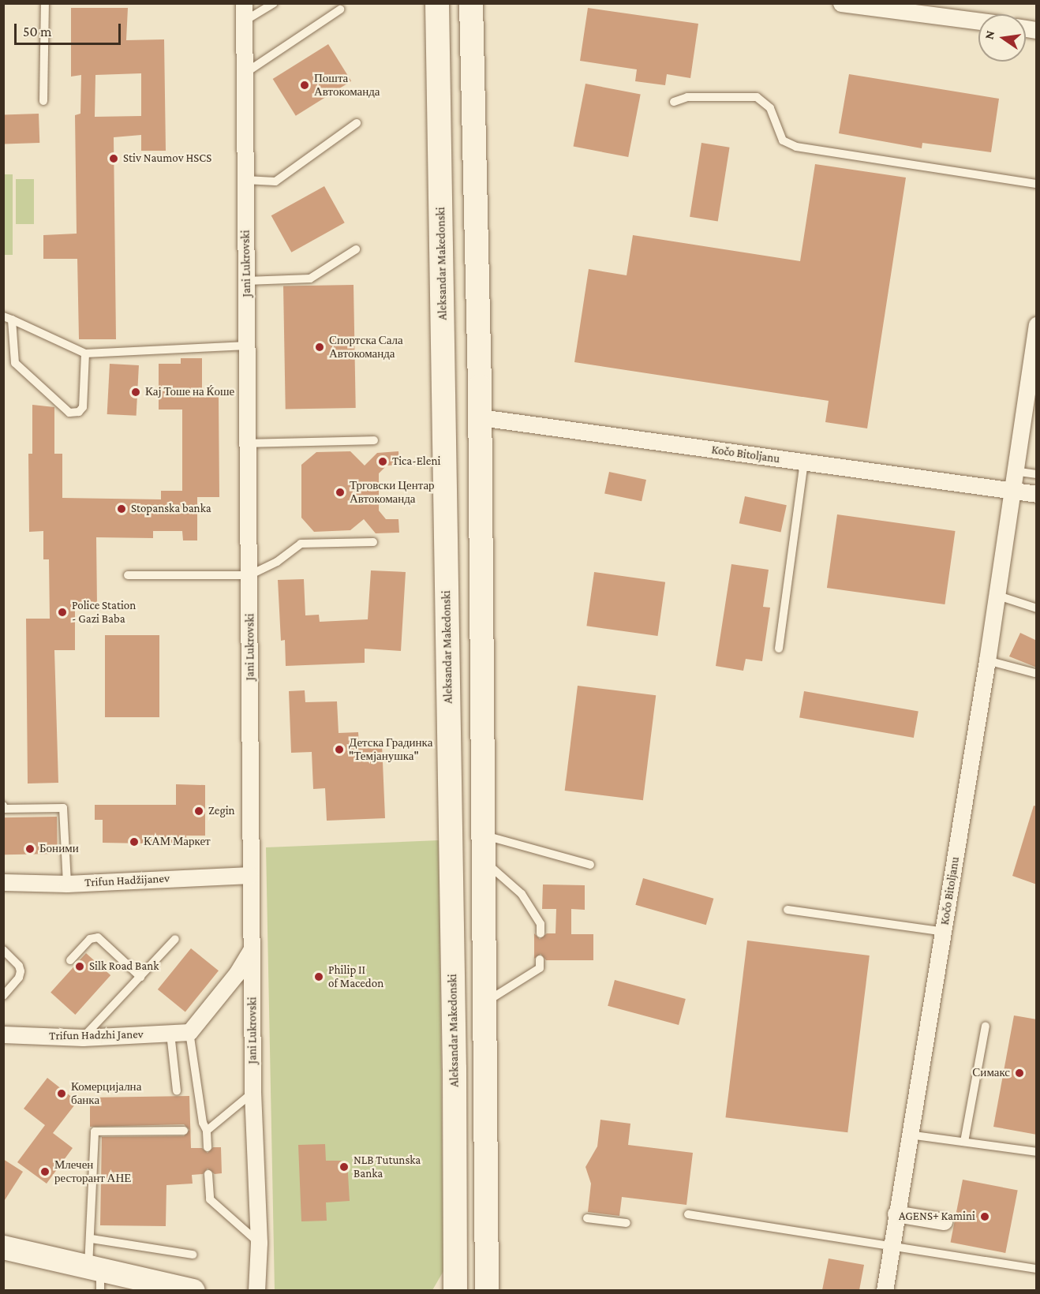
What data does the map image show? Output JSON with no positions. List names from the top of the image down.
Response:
{
  "streets": {
    "street": [
      "Jani Lukrovski",
      "Aleksandar Makedonski",
      "Kočo Bitoljanu",
      "Trifun Hadžijanev",
      "Trifun Hadzhi Janev"
    ]
  },
  "crossings": [
    ["Jani Lukrovski", "Trifun Hadžijanev"]
  ],
  "places": [
    "Пошта Автокоманда",
    "Stiv Naumov HSCS",
    "Спортска Сала Автокоманда",
    "Кај Тоше на Ќоше",
    "Tica-Eleni",
    "Трговски Центар Автокоманда",
    "Stopanska banka",
    "Police Station - Gazi Baba",
    "Детска Градинка \"Темјанушка\"",
    "Zegin",
    "КАМ Маркет",
    "Боними",
    "Silk Road Bank",
    "Philip II of Macedon",
    "Симакс",
    "Комерцијална банка",
    "NLB Tutunska Banka",
    "Млечен ресторант АНЕ",
    "AGENS+ Kamini"
  ],
  "scale_bar": "50 m",
  "north": "left"
}
